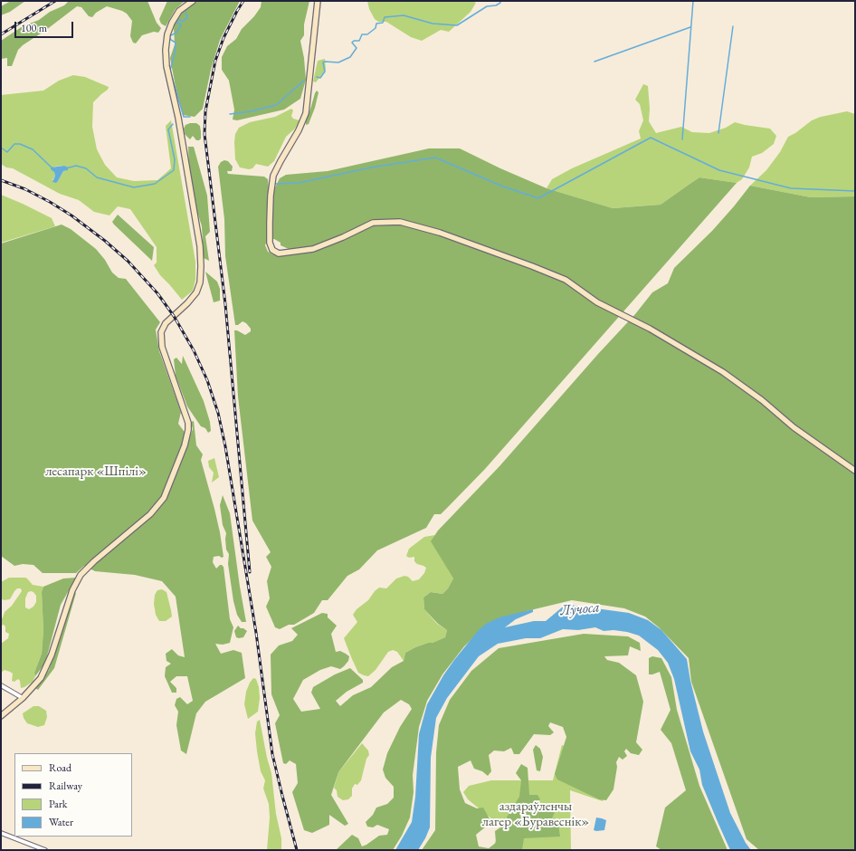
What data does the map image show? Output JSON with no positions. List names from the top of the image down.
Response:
{
  "water": ["Лучоса"],
  "parks": ["лесапарк «Шпілі»", "аздараўленчы лагер «Буравеснік»"],
  "legend": [
    "Road",
    "Railway",
    "Park",
    "Water"
  ],
  "scale_bar": "100 m"
}
